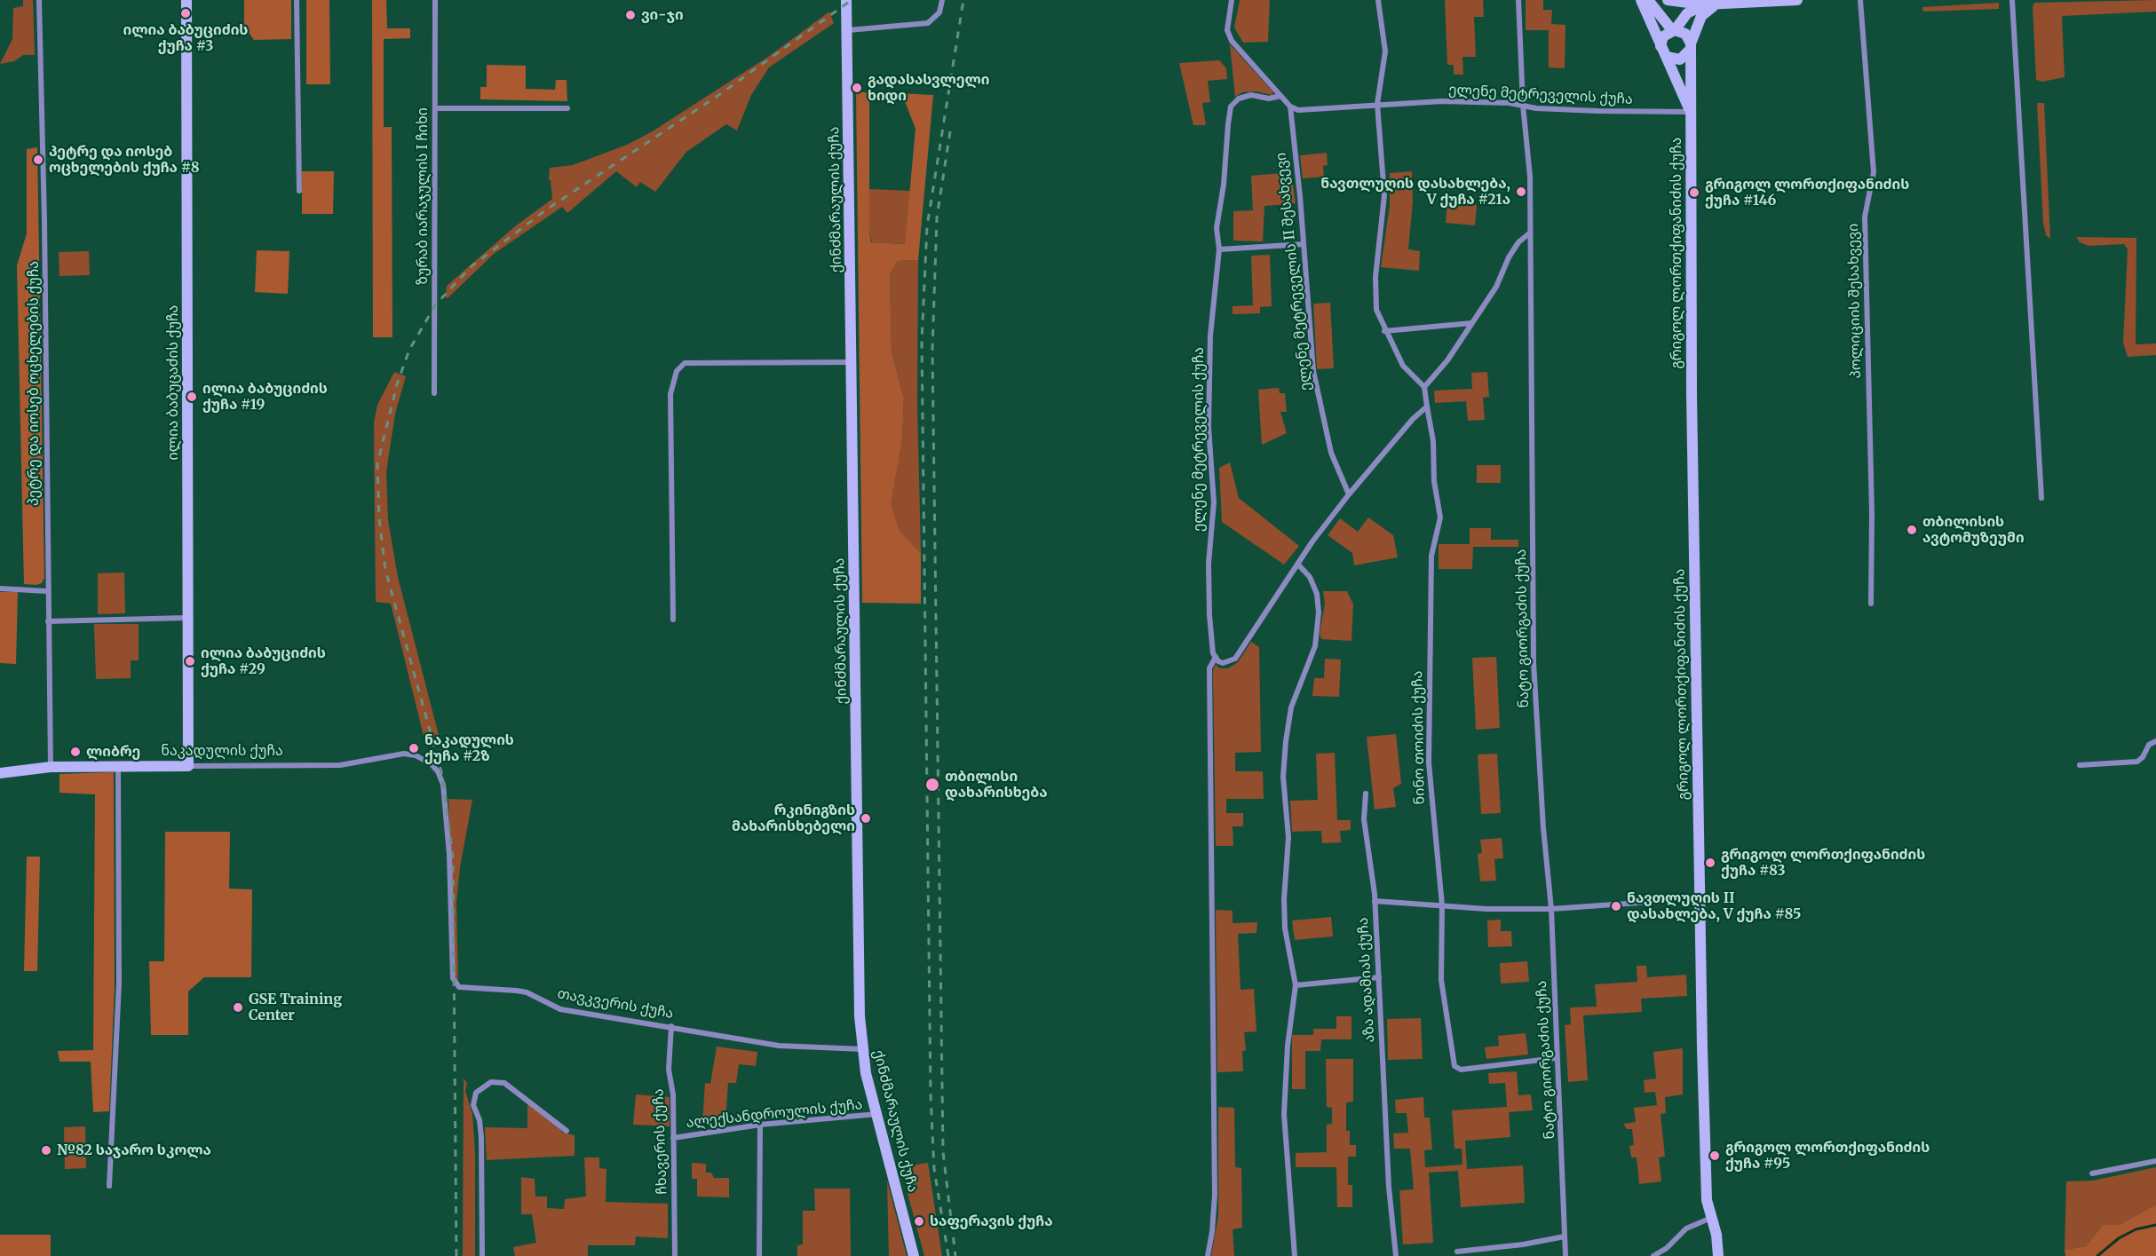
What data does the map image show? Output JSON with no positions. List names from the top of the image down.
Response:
{
  "streets": {
    "street": [
      "ელენე მეტრეველის ქუჩა",
      "ზურაბ იარაჯულის I ჩიხი",
      "ქინძმარაულის ქუჩა",
      "გრიგოლ ლორთქიფანიძის ქუჩა",
      "ელენე მეტრეველის II შესახვევი",
      "პოლიციის შესახვევი",
      "ილია ბაბუცაძის ქუჩა",
      "პეტრე და იოსებ ოცხელების ქუჩა",
      "ნატო გიორგაძის ქუჩა",
      "ნინო თოიძის ქუჩა",
      "ნაკადულის ქუჩა",
      "აზა ადამიას ქუჩა",
      "თავკვერის ქუჩა",
      "ალექსანდროულის ქუჩა",
      "ჩხავერის ქუჩა"
    ]
  },
  "crossings": [
    ["ელენე მეტრეველის ქუჩა", "გრიგოლ ლორთქიფანიძის ქუჩა"],
    ["ელენე მეტრეველის ქუჩა", "ელენე მეტრეველის II შესახვევი"],
    ["ელენე მეტრეველის ქუჩა", "ნატო გიორგაძის ქუჩა"],
    ["ქინძმარაულის ქუჩა", "თავკვერის ქუჩა"],
    ["ქინძმარაულის ქუჩა", "ალექსანდროულის ქუჩა"],
    ["გრიგოლ ლორთქიფანიძის ქუჩა", "აზა ადამიას ქუჩა"],
    ["ილია ბაბუცაძის ქუჩა", "ნაკადულის ქუჩა"],
    ["პეტრე და იოსებ ოცხელების ქუჩა", "ნაკადულის ქუჩა"],
    ["ნატო გიორგაძის ქუჩა", "ნინო თოიძის ქუჩა"],
    ["ნატო გიორგაძის ქუჩა", "აზა ადამიას ქუჩა"],
    ["ნინო თოიძის ქუჩა", "აზა ადამიას ქუჩა"],
    ["ნაკადულის ქუჩა", "თავკვერის ქუჩა"],
    ["თავკვერის ქუჩა", "ჩხავერის ქუჩა"],
    ["ალექსანდროულის ქუჩა", "ჩხავერის ქუჩა"]
  ],
  "places": [
    "ილია ბაბუციძის ქუჩა #3",
    "ვი-ჯი",
    "გადასასვლელი ხიდი",
    "პეტრე და იოსებ ოცხელების ქუჩა #8",
    "ნავთლუღის დასახლება, V ქუჩა #21ა",
    "გრიგოლ ლორთქიფანიძის ქუჩა #146",
    "ილია ბაბუციძის ქუჩა #19",
    "თბილისის ავტომუზეუმი",
    "ილია ბაბუციძის ქუჩა #29",
    "ნაკადულის ქუჩა #2ზ",
    "ლიბრე",
    "თბილისი დახარისხება",
    "რკინიგზის მახარისხებელი",
    "გრიგოლ ლორთქიფანიძის ქუჩა #83",
    "ნავთლუღის II დასახლება, V ქუჩა #85",
    "GSE Training Center",
    "№82 საჯარო სკოლა",
    "გრიგოლ ლორთქიფანიძის ქუჩა #95",
    "საფერავის ქუჩა"
  ]
}
